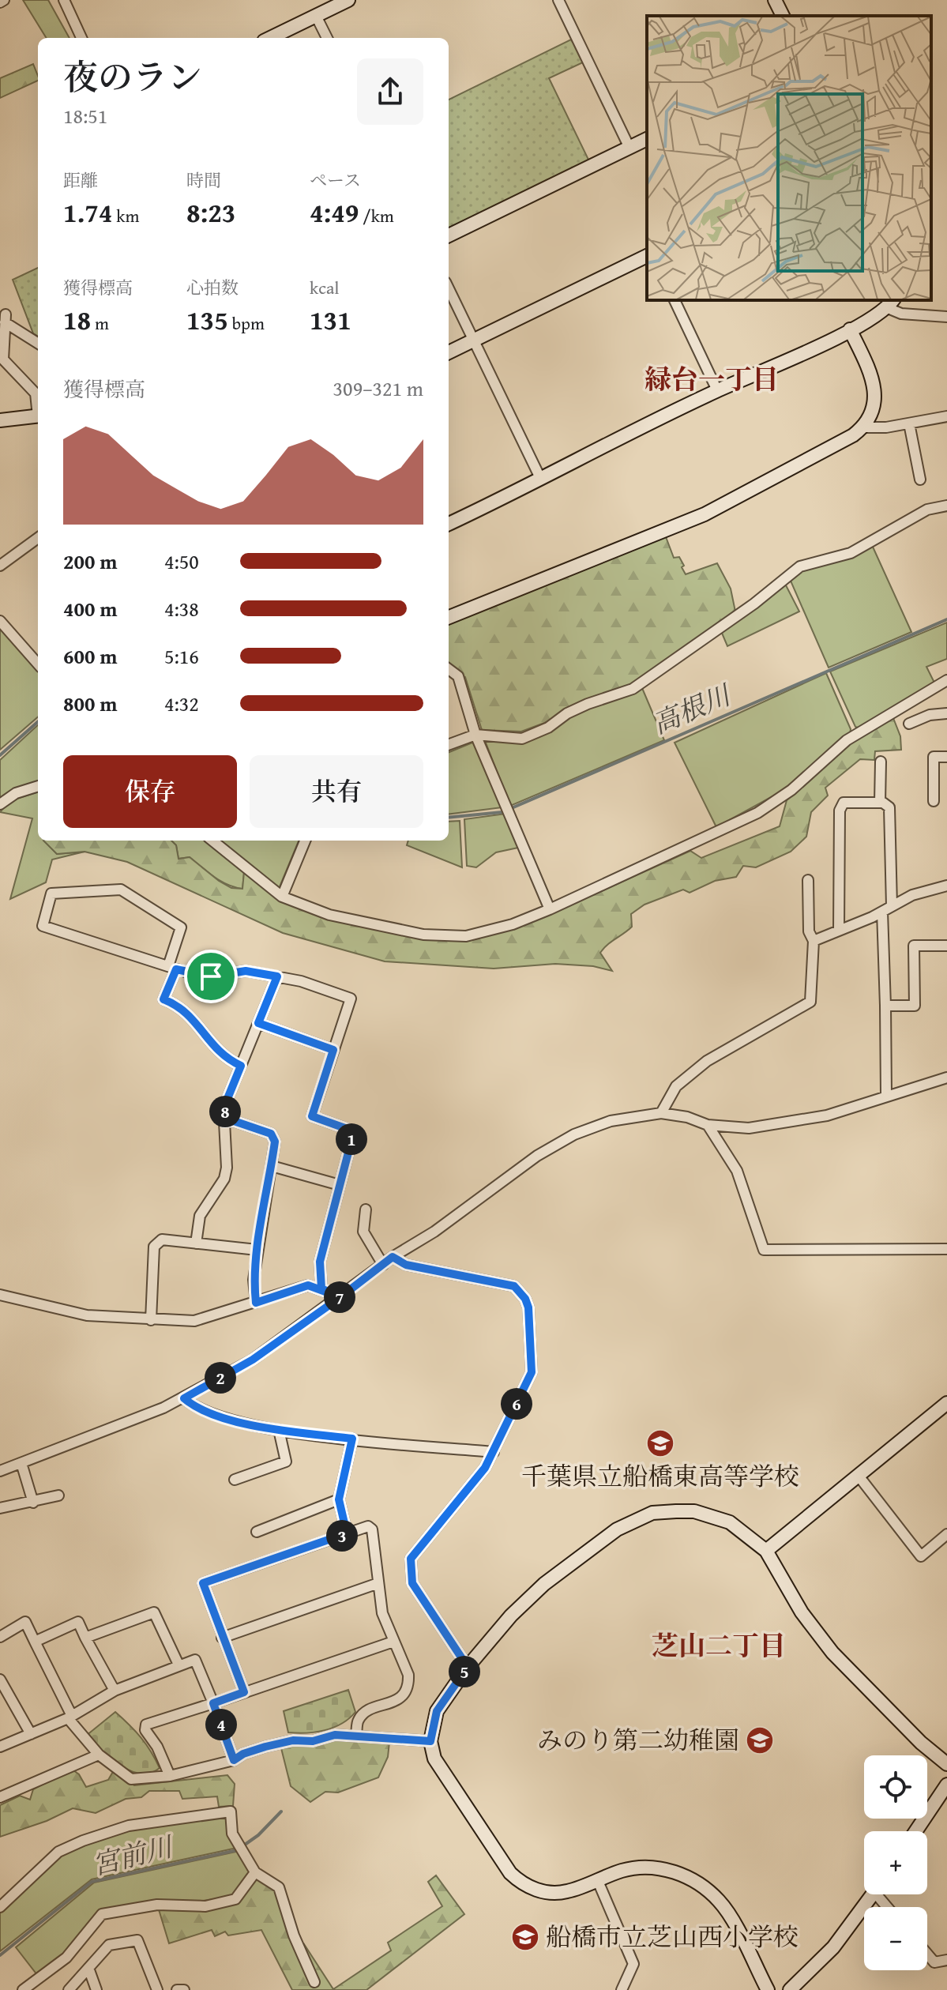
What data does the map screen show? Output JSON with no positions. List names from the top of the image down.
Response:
{
  "districts": ["緑台一丁目", "芝山二丁目"],
  "water": ["高根川", "宮前川"],
  "places": {
    "school or university": ["千葉県立船橋東高等学校", "みのり第二幼稚園", "船橋市立芝山西小学校"]
  },
  "page": {
    "heading": ["夜のラン", "18:51"],
    "stats": [
      ["距離", "1.74 km"],
      ["時間", "8:23"],
      ["ペース", "4:49 /km"],
      ["獲得標高", "18 m"],
      ["心拍数", "135 bpm"],
      ["kcal", "131"]
    ],
    "chart": ["獲得標高", "309–321 m"],
    "list": [
      {
        "name": "200 m",
        "note": "4:50"
      },
      {
        "name": "400 m",
        "note": "4:38"
      },
      {
        "name": "600 m",
        "note": "5:16"
      },
      {
        "name": "800 m",
        "note": "4:32"
      }
    ],
    "buttons": ["保存", "共有"],
    "pins": [
      "8",
      "1",
      "7",
      "2",
      "6",
      "3",
      "5",
      "4"
    ],
    "map_buttons": ["+", "−"]
  }
}
